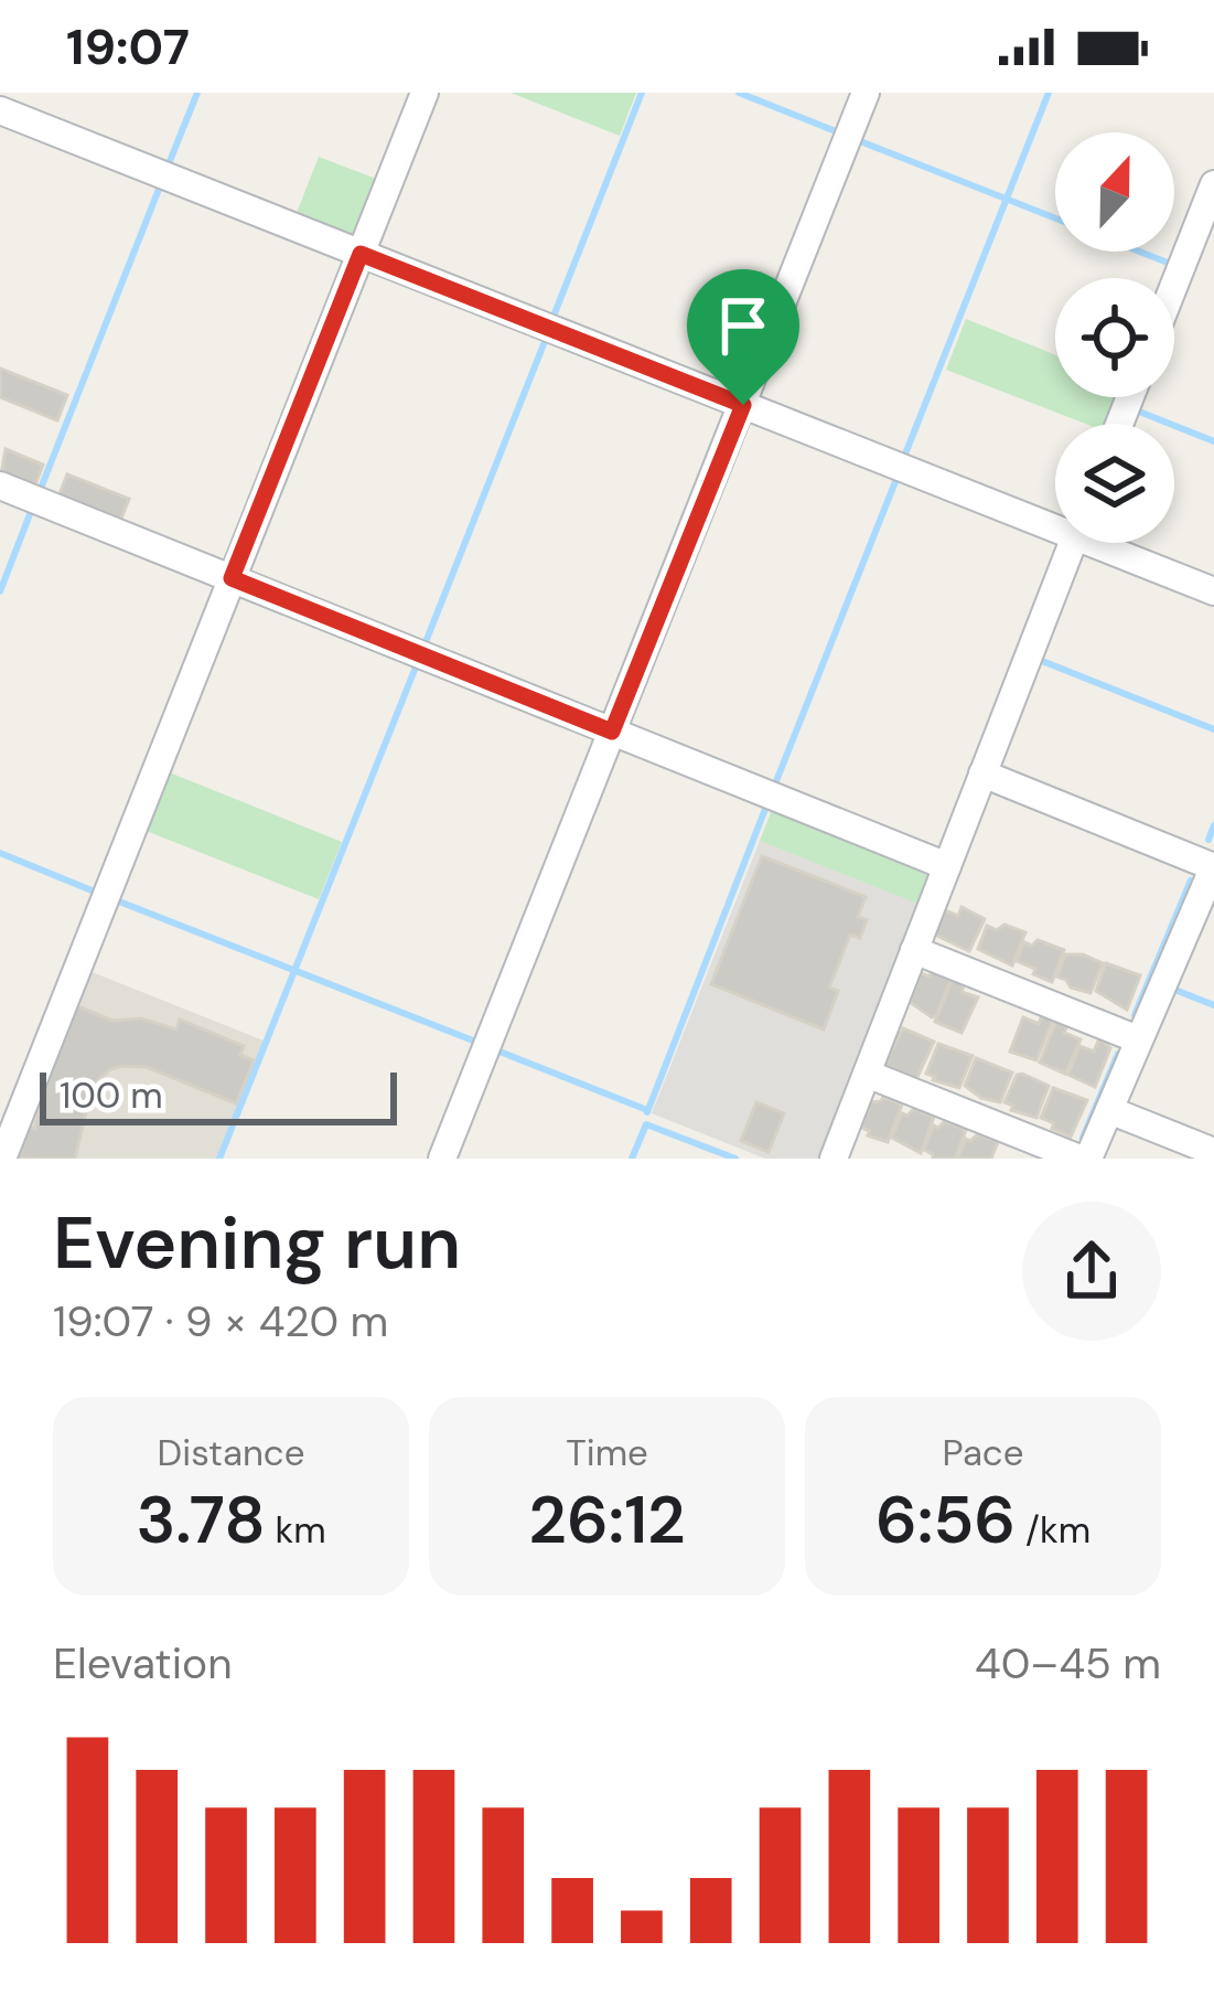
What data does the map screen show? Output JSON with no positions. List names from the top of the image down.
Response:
{
  "scale_bar": "100 m",
  "north": "top",
  "page": {
    "status": "19:07",
    "scale": "100 m",
    "heading": ["Evening run", "19:07 · 9 × 420 m"],
    "stats": [
      ["Distance", "3.78 km"],
      ["Time", "26:12"],
      ["Pace", "6:56 /km"]
    ],
    "chart": ["Elevation", "40–45 m"]
  }
}
